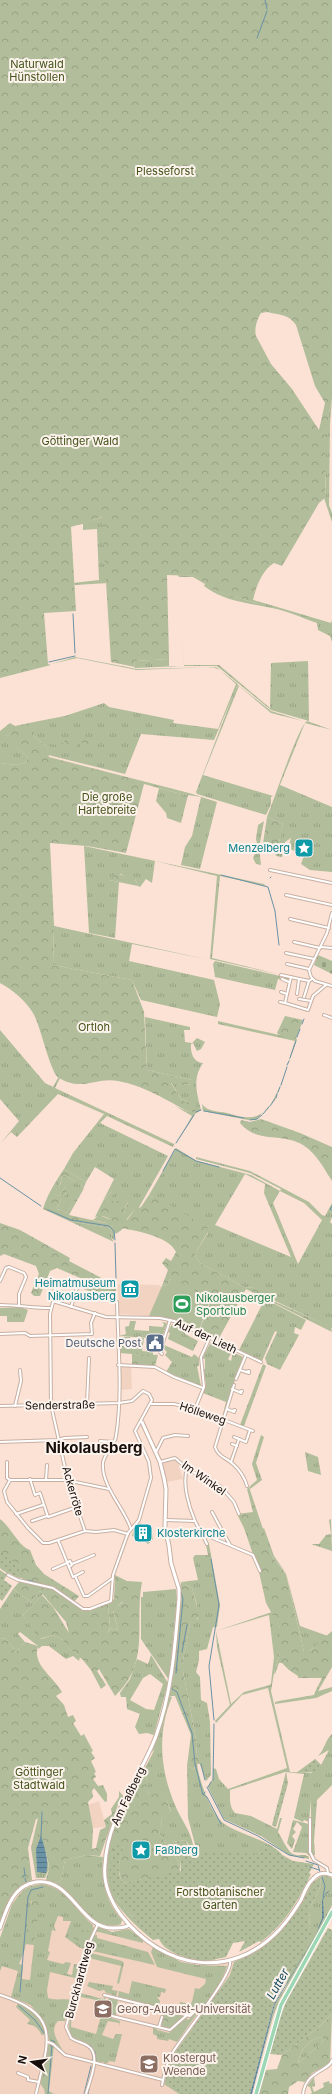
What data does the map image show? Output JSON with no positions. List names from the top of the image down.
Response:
{
  "streets": {
    "street": [
      "Auf der Lieth",
      "Senderstraße",
      "Hölleweg",
      "Im Winkel",
      "Ackerröte",
      "Am Faßberg",
      "Burckhardtweg"
    ]
  },
  "crossings": [
    ["Senderstraße", "Hölleweg"],
    ["Senderstraße", "Ackerröte"],
    ["Im Winkel", "Am Faßberg"]
  ],
  "districts": ["Nikolausberg"],
  "water": ["Lutter"],
  "parks": [
    "Naturwald Hünstollen",
    "Plesseforst",
    "Göttinger Wald",
    "Die große Hartebreite",
    "Ortloh",
    "Göttinger Stadtwald",
    "Forstbotanischer Garten"
  ],
  "places": {
    "place": ["Menzelberg", "Faßberg"],
    "museum": ["Heimatmuseum Nikolausberg"],
    "sports": ["Nikolausberger Sportclub"],
    "public building": ["Deutsche Post"],
    "building": ["Klosterkirche"],
    "school or university": ["Georg-August-Universität", "Klostergut Weende"]
  },
  "north": "left"
}
